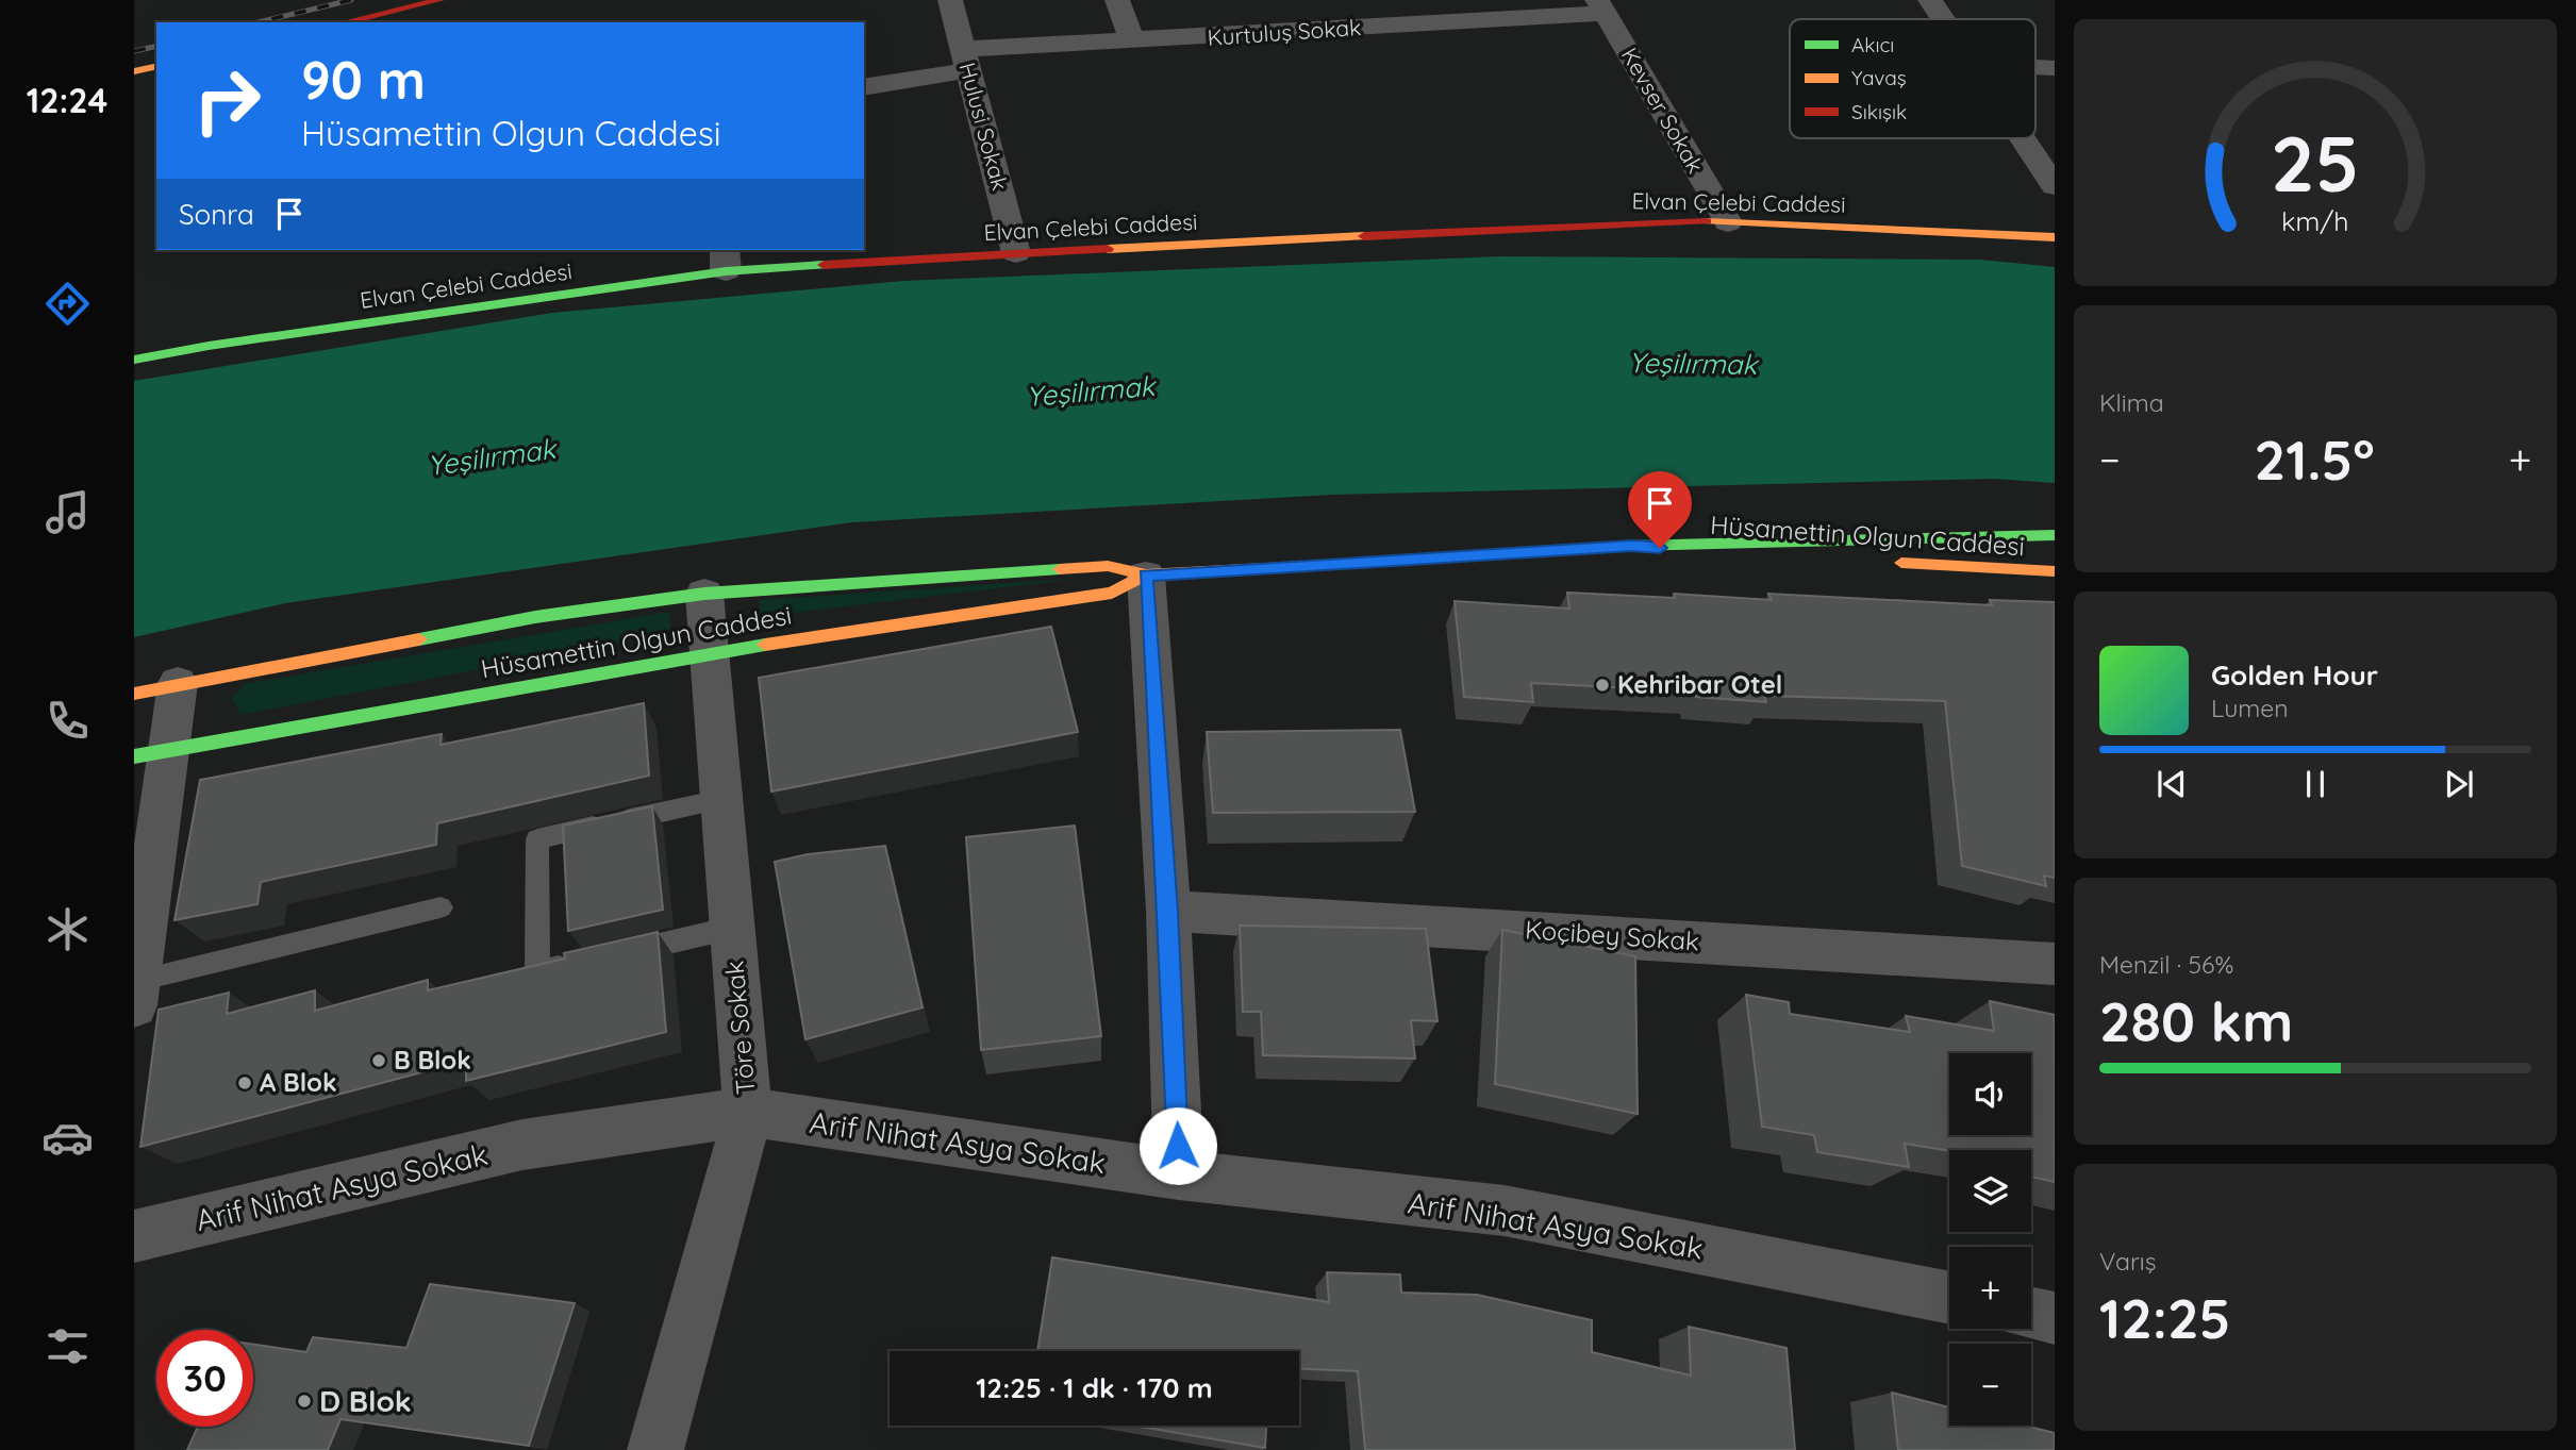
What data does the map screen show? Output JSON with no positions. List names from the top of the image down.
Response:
{
  "streets": {
    "street": [
      "Kurtuluş Sokak",
      "Kevser Sokak",
      "Hulusi Sokak",
      "Elvan Çelebi Caddesi",
      "Hüsamettin Olgun Caddesi",
      "Koçibey Sokak",
      "Töre Sokak",
      "Arif Nihat Asya Sokak"
    ]
  },
  "crossings": [
    ["Kurtuluş Sokak", "Kevser Sokak"],
    ["Kurtuluş Sokak", "Hulusi Sokak"],
    ["Kevser Sokak", "Elvan Çelebi Caddesi"],
    ["Hulusi Sokak", "Elvan Çelebi Caddesi"],
    ["Hüsamettin Olgun Caddesi", "Töre Sokak"],
    ["Töre Sokak", "Arif Nihat Asya Sokak"]
  ],
  "water": ["Yeşilırmak"],
  "places": [
    "Kehribar Otel",
    "B Blok",
    "A Blok",
    "D Blok"
  ],
  "legend": ["Akıcı", "Yavaş", "Sıkışık"],
  "page": {
    "tabs": "12:24",
    "turn": ["90 m", "Hüsamettin Olgun Caddesi"],
    "then": "Sonra",
    "tile": [
      "Klima",
      ["Menzil · 56%", "280 km"],
      ["Varış", "12:25"]
    ],
    "heat": ["−", "21.5°", "+"],
    "song": ["Golden Hour", "Lumen"],
    "map_buttons": ["+", "−"],
    "limit": "30",
    "trip": "12:25 · 1 dk · 170 m",
    "gauge": ["25", "km/h"]
  }
}
